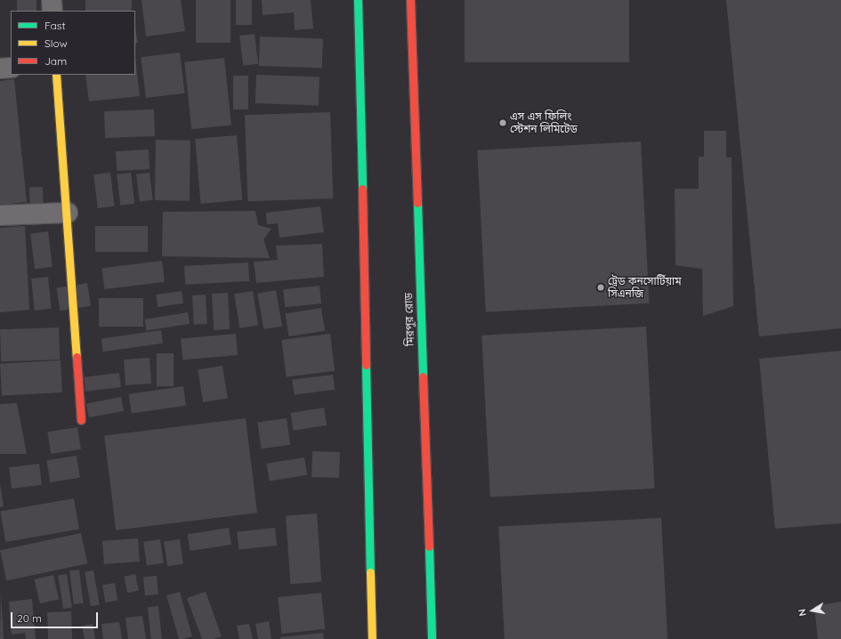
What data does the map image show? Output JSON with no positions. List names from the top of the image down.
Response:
{
  "streets": {
    "main road": ["মিরপুর রোড"]
  },
  "places": ["এস এস ফিলিং স্টেশন লিমিটেড", "ট্রেড কনসোর্টিয়াম সিএনজি"],
  "legend": ["Fast", "Slow", "Jam"],
  "scale_bar": "20 m",
  "north": "left"
}
